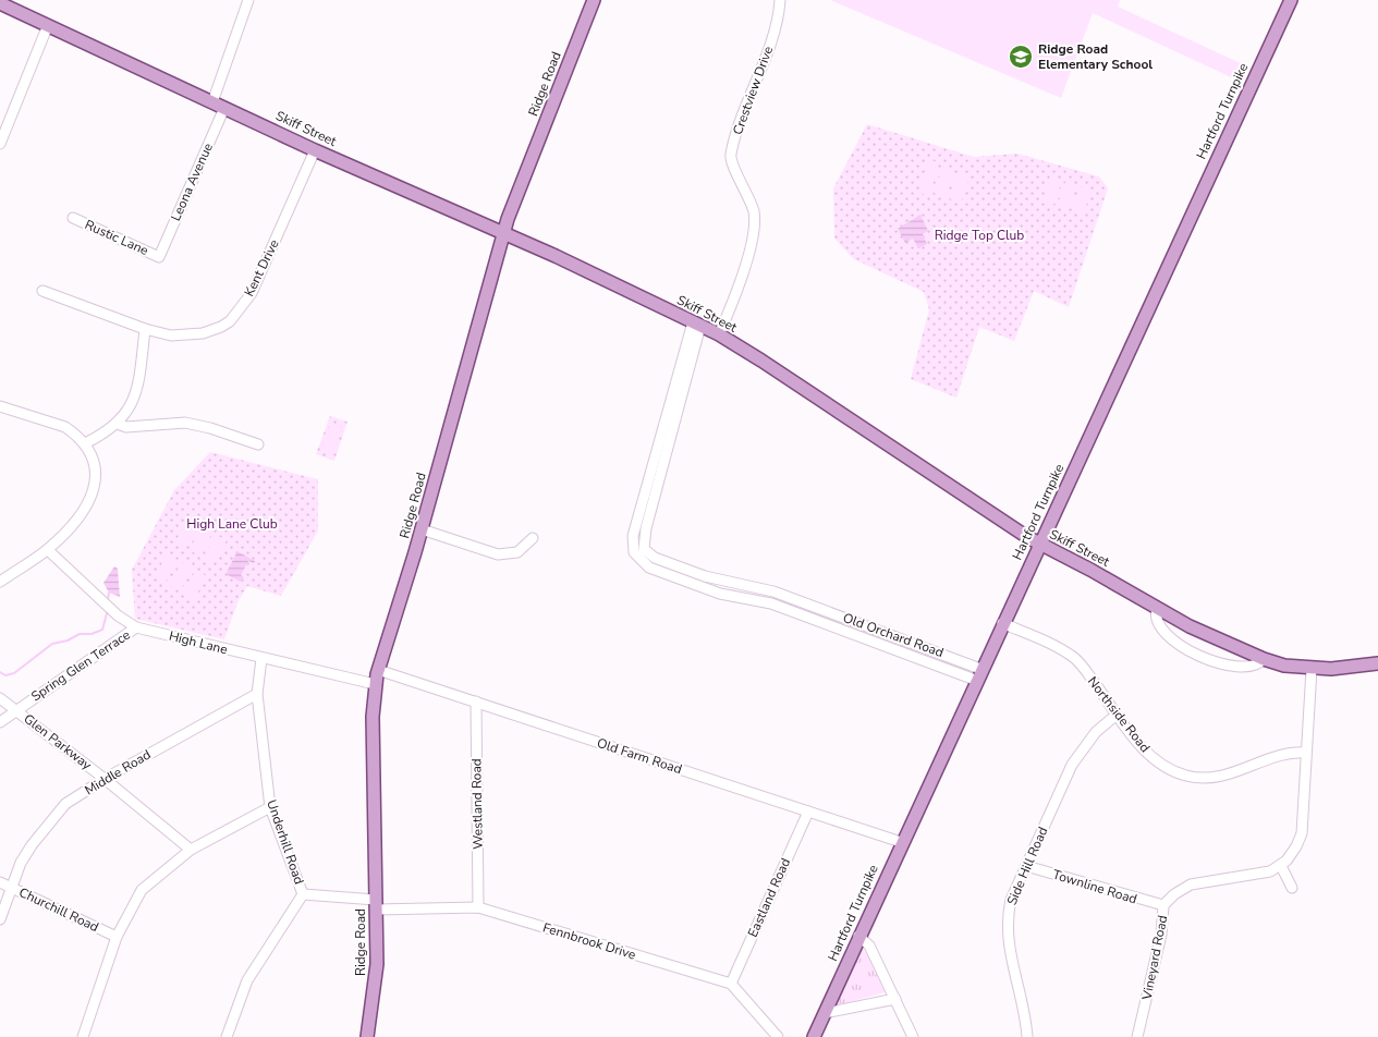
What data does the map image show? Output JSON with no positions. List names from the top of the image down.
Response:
{
  "streets": {
    "main road": ["Ridge Road", "Hartford Turnpike", "Skiff Street"],
    "street": [
      "Crestview Drive",
      "Leona Avenue",
      "Rustic Lane",
      "Kent Drive",
      "Old Orchard Road",
      "High Lane",
      "Spring Glen Terrace",
      "Northside Road",
      "Glen Parkway",
      "Old Farm Road",
      "Middle Road",
      "Westland Road",
      "Underhill Road",
      "Side Hill Road",
      "Townline Road",
      "Eastland Road",
      "Churchill Road",
      "Fennbrook Drive",
      "Vineyard Road"
    ]
  },
  "crossings": [
    ["Ridge Road", "Skiff Street"],
    ["Ridge Road", "High Lane"],
    ["Ridge Road", "Old Farm Road"],
    ["Ridge Road", "Fennbrook Drive"],
    ["Crestview Drive", "Skiff Street"],
    ["Hartford Turnpike", "Skiff Street"],
    ["Hartford Turnpike", "Old Orchard Road"],
    ["Hartford Turnpike", "Northside Road"],
    ["Hartford Turnpike", "Old Farm Road"],
    ["Skiff Street", "Leona Avenue"],
    ["Skiff Street", "Kent Drive"],
    ["Leona Avenue", "Rustic Lane"],
    ["High Lane", "Spring Glen Terrace"],
    ["Spring Glen Terrace", "Glen Parkway"],
    ["Northside Road", "Side Hill Road"],
    ["Glen Parkway", "Middle Road"],
    ["Old Farm Road", "Westland Road"],
    ["Old Farm Road", "Eastland Road"],
    ["Middle Road", "Underhill Road"],
    ["Middle Road", "Churchill Road"],
    ["Westland Road", "Fennbrook Drive"],
    ["Underhill Road", "Fennbrook Drive"],
    ["Side Hill Road", "Townline Road"],
    ["Townline Road", "Vineyard Road"],
    ["Eastland Road", "Fennbrook Drive"]
  ],
  "parks": ["Ridge Top Club", "High Lane Club"],
  "places": {
    "school or university": ["Ridge Road Elementary School"]
  }
}
